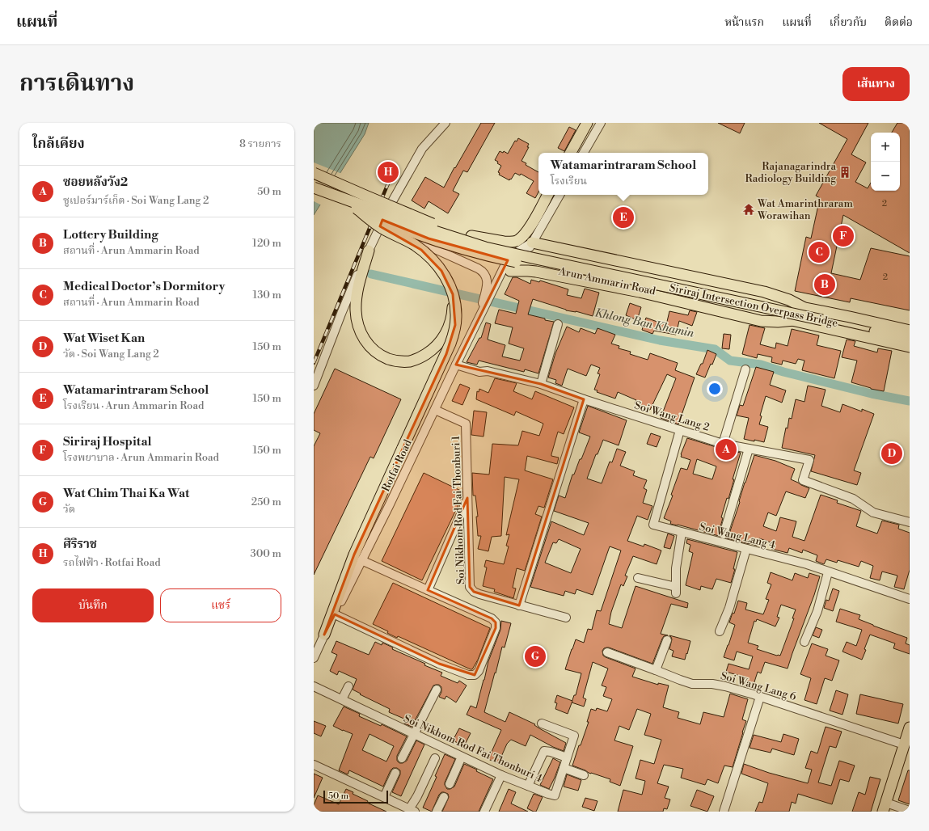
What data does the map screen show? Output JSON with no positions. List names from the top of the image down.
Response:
{
  "streets": {
    "main road": ["Arun Ammarin Road", "Siriraj Intersection Overpass Bridge"],
    "street": [
      "Soi Wang Lang 2",
      "Rotfai Road",
      "Soi Nikhom Rod Fai Thonburi 1",
      "Soi Wang Lang 4",
      "Soi Wang Lang 6",
      "Soi Nikhom Rod Fai Thonburi 4"
    ]
  },
  "crossings": [
    ["Arun Ammarin Road", "Siriraj Intersection Overpass Bridge"],
    ["Soi Wang Lang 2", "Rotfai Road"],
    ["Soi Wang Lang 2", "Soi Wang Lang 4"],
    ["Rotfai Road", "Soi Nikhom Rod Fai Thonburi 1"]
  ],
  "water": ["Khlong Ban Khamin"],
  "places": {
    "building": ["Rajanagarindra Radiology Building"],
    "temple": ["Wat Amarinthraram Worawihan"]
  },
  "house_numbers": ["2", "2"],
  "scale_bar": "50 m",
  "page": {
    "header": "แผนที่",
    "nav": [
      "หน้าแรก",
      "แผนที่",
      "เกี่ยวกับ",
      "ติดต่อ"
    ],
    "title": "การเดินทาง",
    "buttons": [
      "เส้นทาง",
      ["บันทึก", "แชร์"]
    ],
    "heading": ["ใกล้เคียง", "8 รายการ"],
    "map_buttons": ["+", "−"],
    "popup": ["Watamarintraram School", "โรงเรียน"],
    "pins": [
      "H",
      "E",
      "F",
      "C",
      "B",
      "A",
      "D",
      "G"
    ],
    "list": [
      {
        "mark": "A",
        "name": "ซอยหลังวัง2",
        "note": "ซูเปอร์มาร์เก็ต · Soi Wang Lang 2",
        "value": "50 m"
      },
      {
        "mark": "B",
        "name": "Lottery Building",
        "note": "สถานที่ · Arun Ammarin Road",
        "value": "120 m"
      },
      {
        "mark": "C",
        "name": "Medical Doctor’s Dormitory",
        "note": "สถานที่ · Arun Ammarin Road",
        "value": "130 m"
      },
      {
        "mark": "D",
        "name": "Wat Wiset Kan",
        "note": "วัด · Soi Wang Lang 2",
        "value": "150 m"
      },
      {
        "mark": "E",
        "name": "Watamarintraram School",
        "note": "โรงเรียน · Arun Ammarin Road",
        "value": "150 m"
      },
      {
        "mark": "F",
        "name": "Siriraj Hospital",
        "note": "โรงพยาบาล · Arun Ammarin Road",
        "value": "150 m"
      },
      {
        "mark": "G",
        "name": "Wat Chim Thai Ka Wat",
        "note": "วัด",
        "value": "250 m"
      },
      {
        "mark": "H",
        "name": "ศิริราช",
        "note": "รถไฟฟ้า · Rotfai Road",
        "value": "300 m"
      }
    ],
    "scale": "50 m"
  }
}
